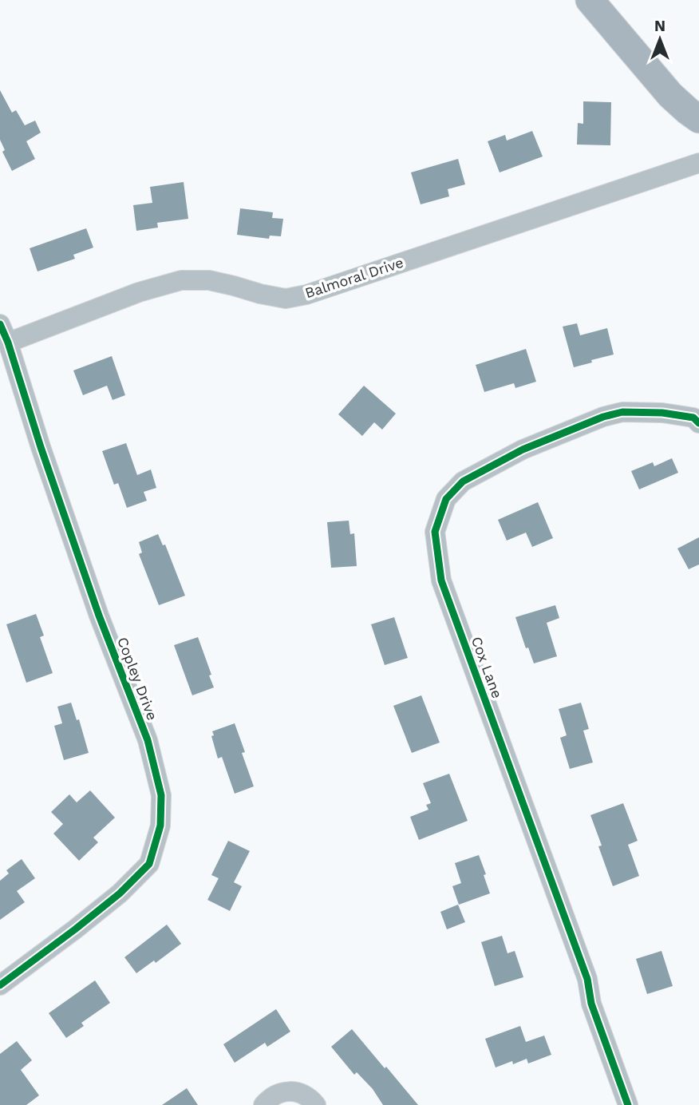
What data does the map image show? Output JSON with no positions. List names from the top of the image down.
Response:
{
  "streets": {
    "street": ["Balmoral Drive", "Cox Lane", "Copley Drive"]
  },
  "crossings": [
    ["Balmoral Drive", "Copley Drive"]
  ],
  "north": "top"
}
